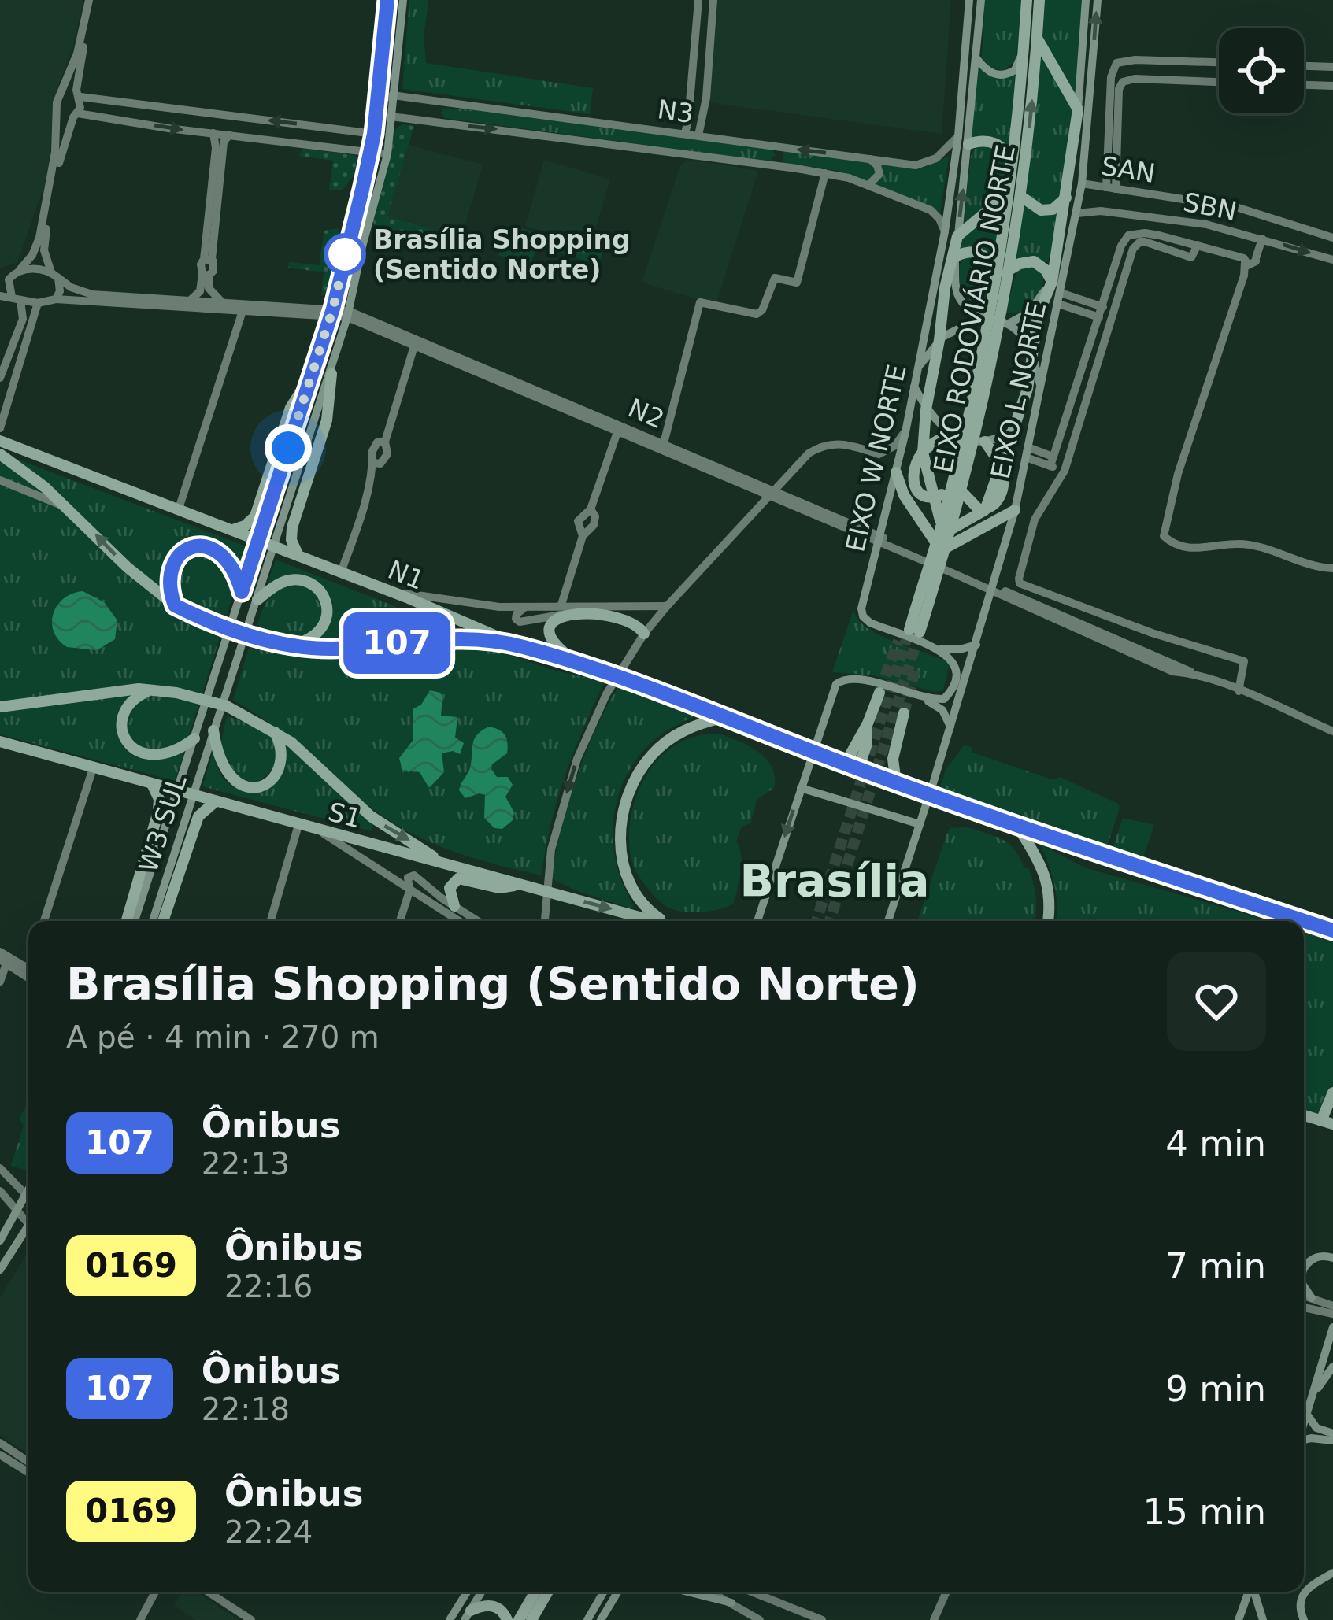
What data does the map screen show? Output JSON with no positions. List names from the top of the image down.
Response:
{
  "streets": {
    "highway": ["EIXO RODOVIÁRIO NORTE", "N1", "S1"],
    "main road": [
      "N3",
      "SAN",
      "SBN",
      "EIXO L NORTE",
      "N2",
      "EIXO W NORTE",
      "W3 SUL"
    ]
  },
  "crossings": [
    ["N3", "EIXO W NORTE"],
    ["N3", "W3 SUL"],
    ["SAN", "EIXO L NORTE"],
    ["SBN", "EIXO L NORTE"],
    ["EIXO RODOVIÁRIO NORTE", "EIXO L NORTE"],
    ["N2", "W3 SUL"]
  ],
  "districts": ["Brasília"],
  "places": ["Brasília Shopping (Sentido Norte)"],
  "lines": ["bus line 107"],
  "page": {
    "on_map": "107",
    "heading": ["Brasília Shopping (Sentido Norte)", "A pé · 4 min · 270 m"],
    "list": [
      {
        "mark": "107",
        "name": "Ônibus",
        "note": "22:13",
        "value": "4 min"
      },
      {
        "mark": "0169",
        "name": "Ônibus",
        "note": "22:16",
        "value": "7 min"
      },
      {
        "mark": "107",
        "name": "Ônibus",
        "note": "22:18",
        "value": "9 min"
      },
      {
        "mark": "0169",
        "name": "Ônibus",
        "note": "22:24",
        "value": "15 min"
      }
    ]
  }
}
